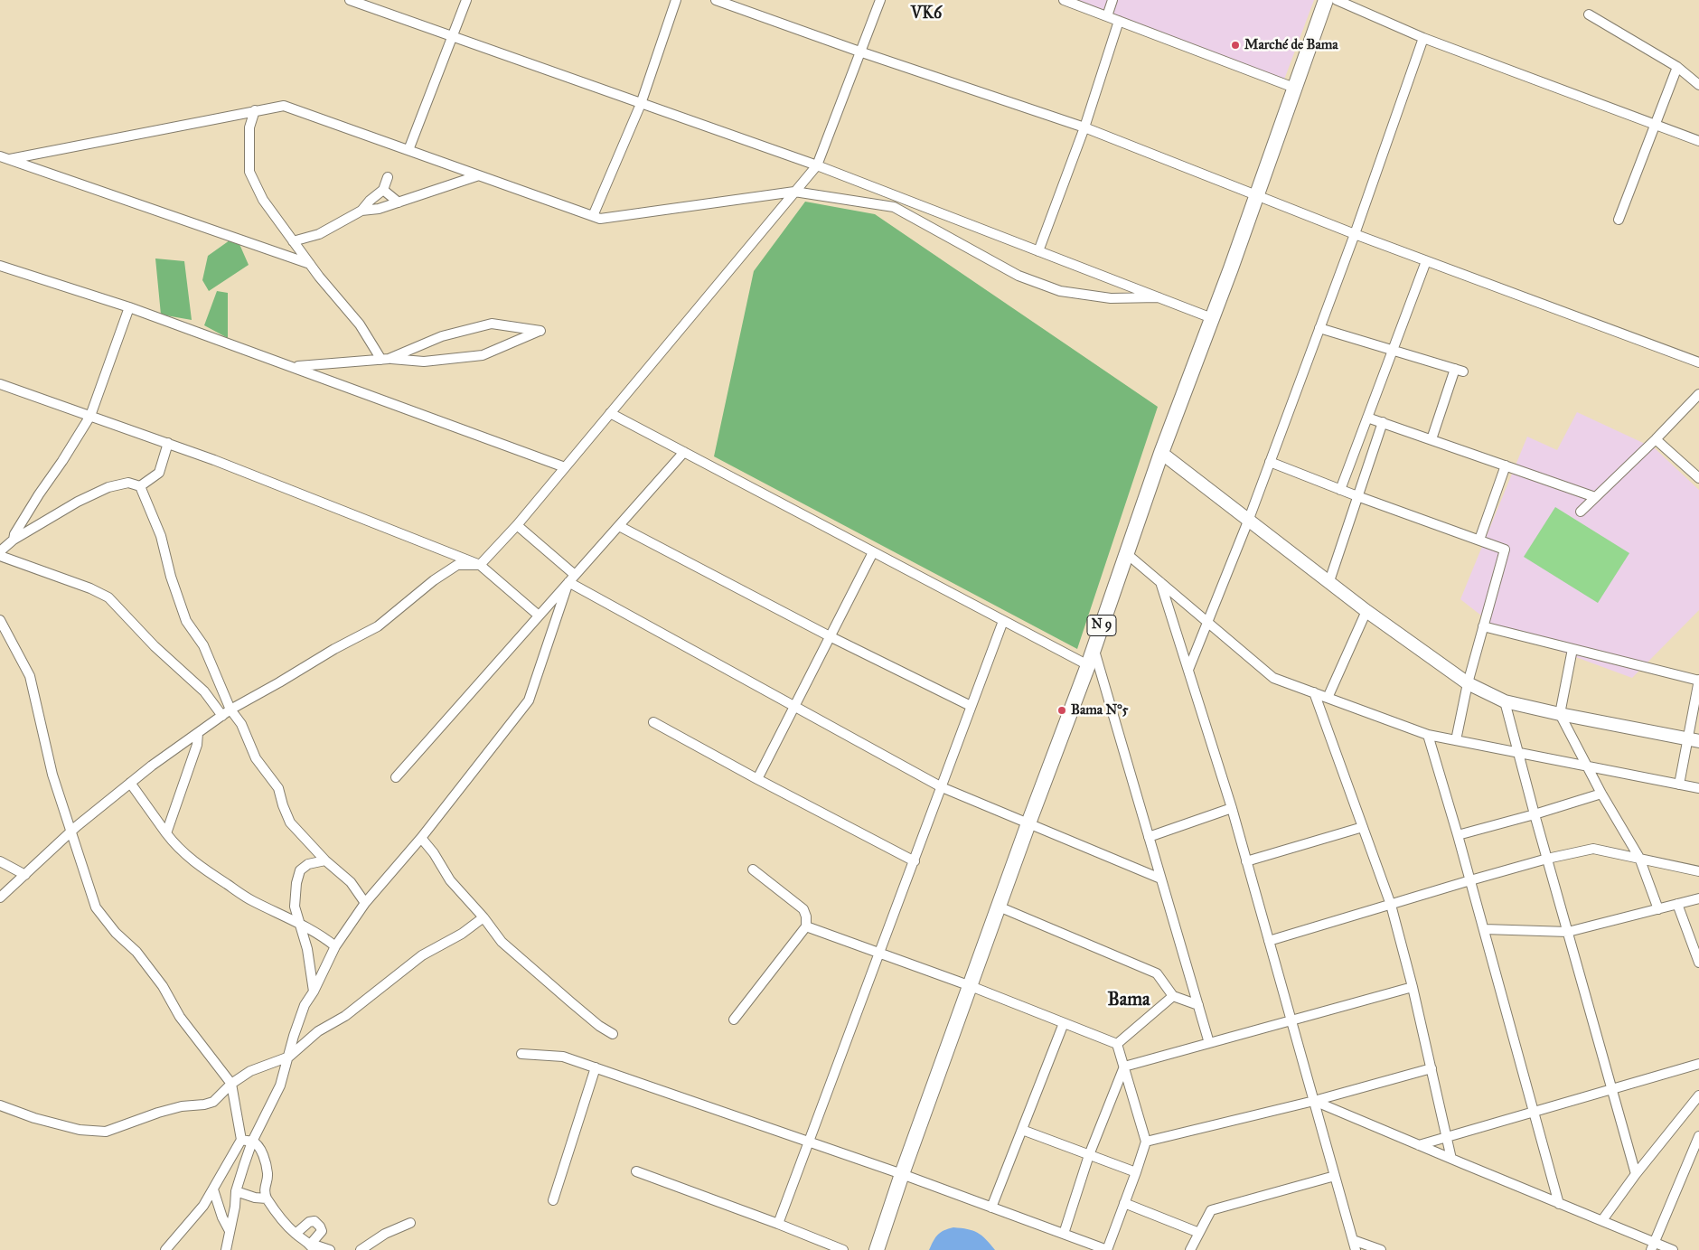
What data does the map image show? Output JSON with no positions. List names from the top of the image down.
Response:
{
  "streets": {
    "main road": ["N 9"]
  },
  "districts": ["VK6", "Bama"],
  "places": ["Marché de Bama", "Bama N°5"]
}
